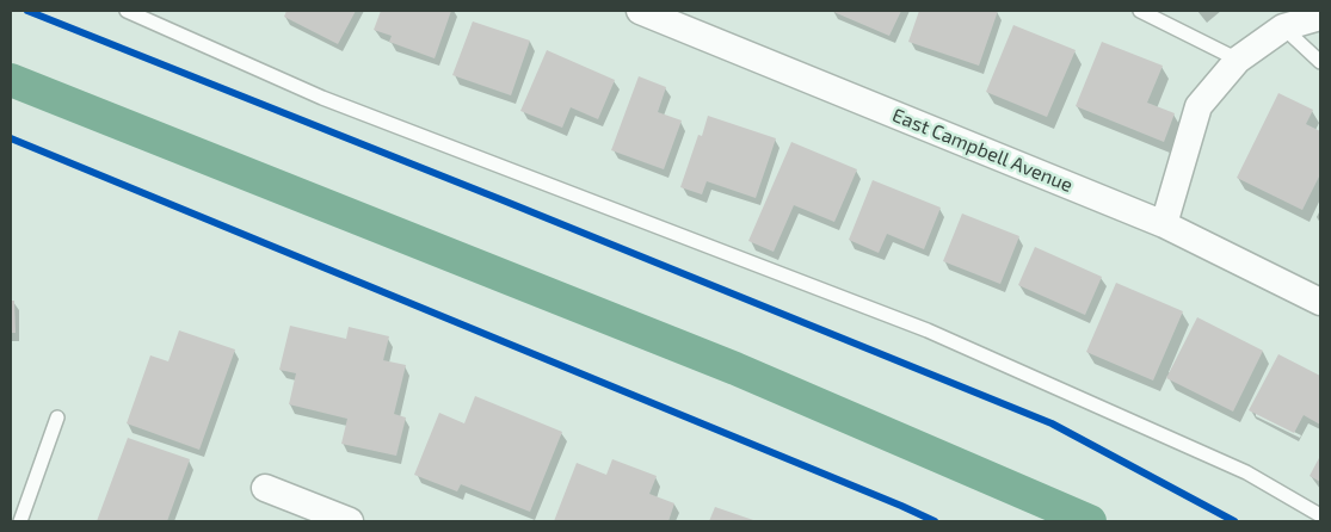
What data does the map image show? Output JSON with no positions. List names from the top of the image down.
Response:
{
  "streets": {
    "street": ["East Campbell Avenue"]
  }
}
